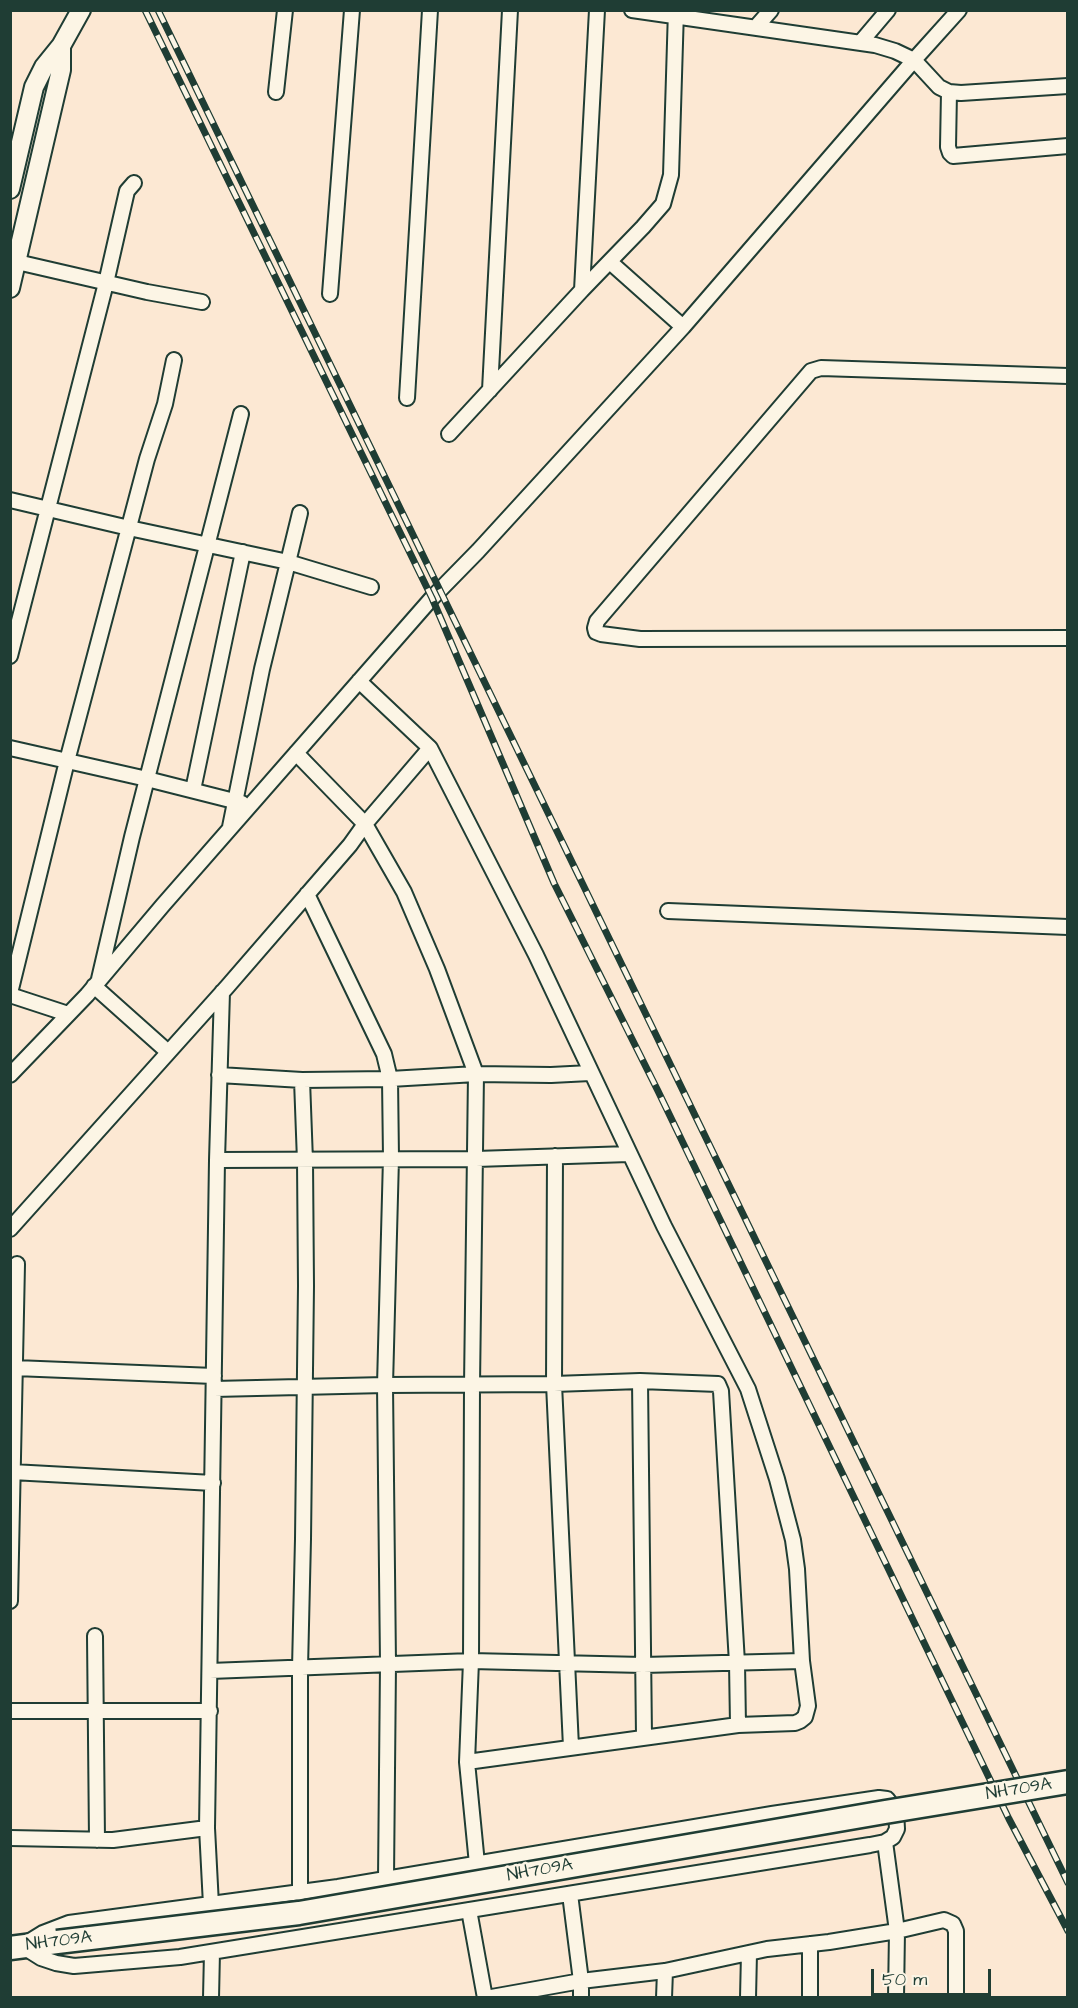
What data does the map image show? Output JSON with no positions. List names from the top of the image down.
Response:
{
  "streets": {
    "highway": ["NH709A"]
  },
  "scale_bar": "50 m"
}
